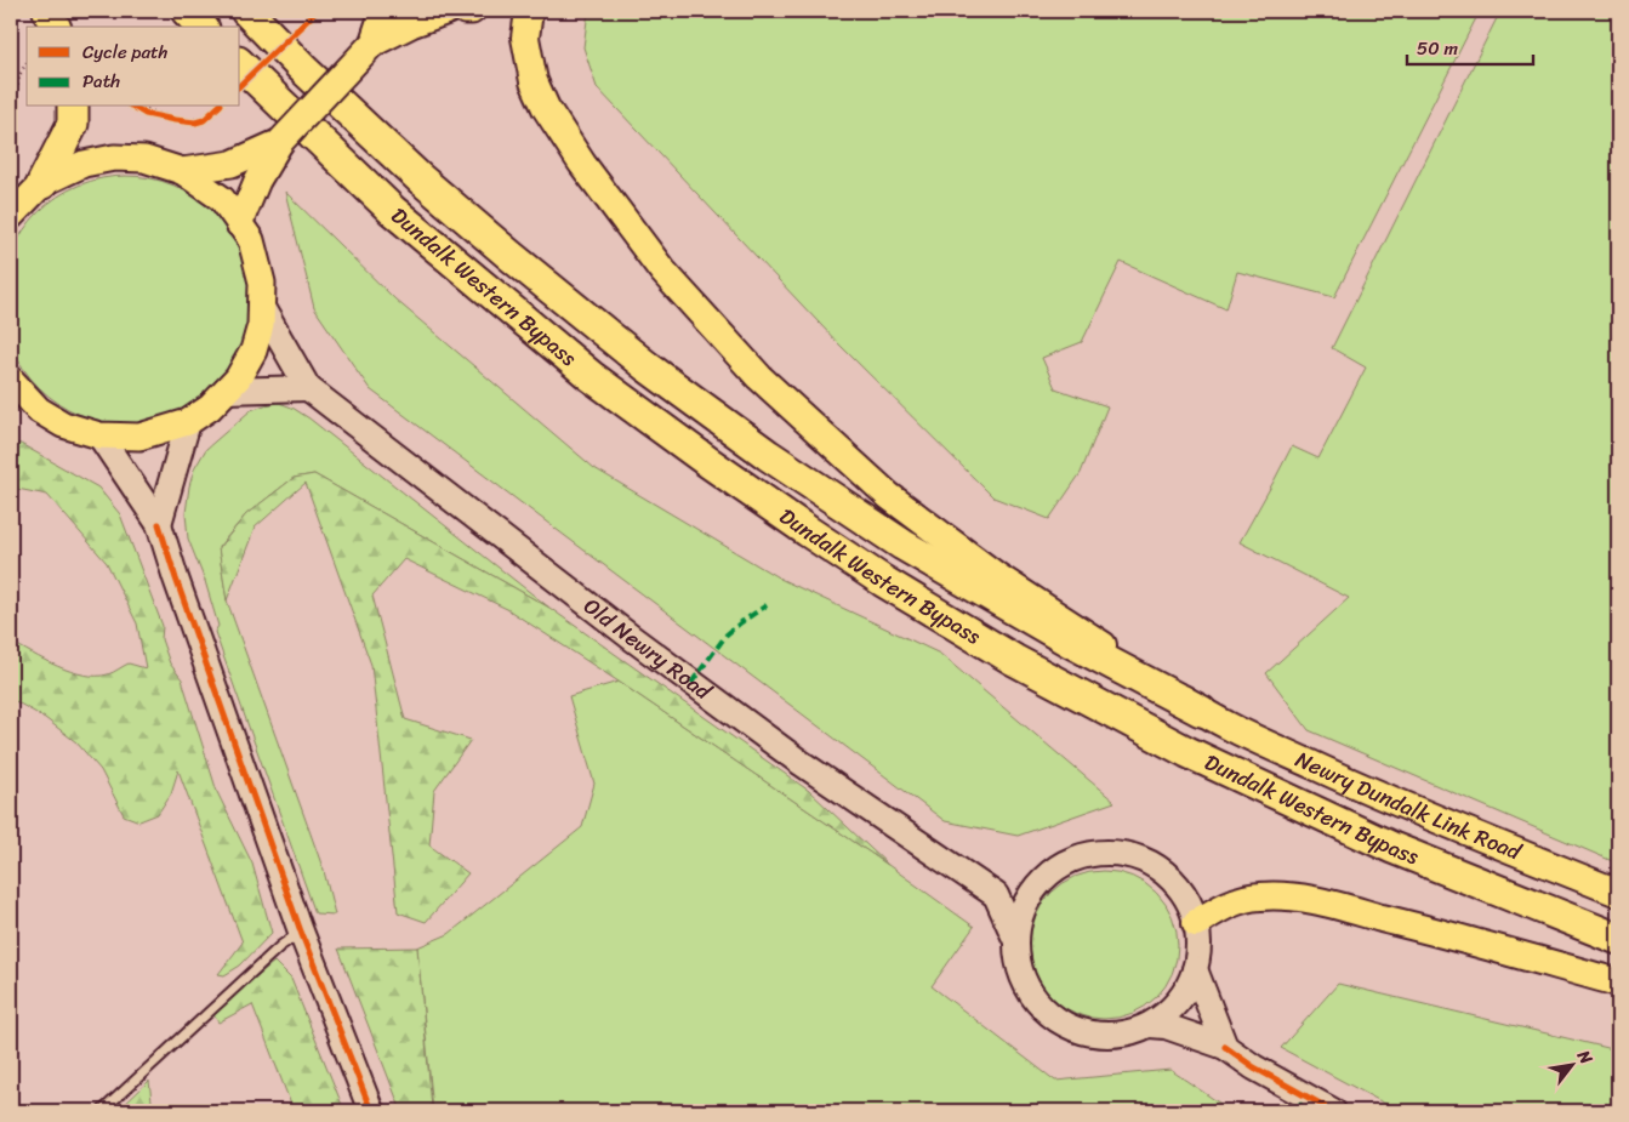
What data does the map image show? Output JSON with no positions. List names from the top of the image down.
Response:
{
  "streets": {
    "highway": ["Dundalk Western Bypass", "Newry Dundalk Link Road"],
    "main road": ["Old Newry Road"]
  },
  "crossings": [
    ["Dundalk Western Bypass", "Newry Dundalk Link Road"]
  ],
  "legend": ["Cycle path", "Path"],
  "scale_bar": "50 m",
  "north": "top right"
}
